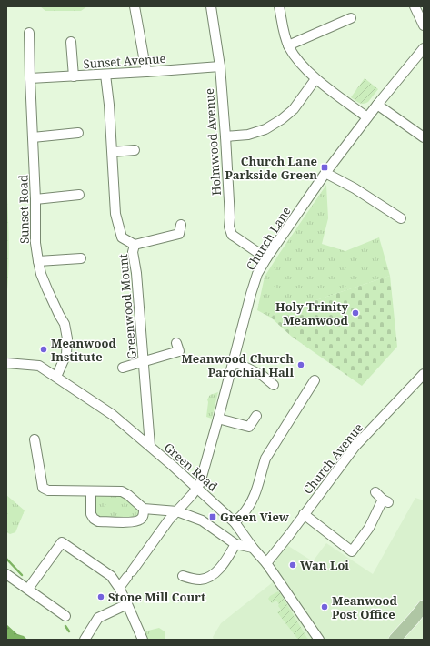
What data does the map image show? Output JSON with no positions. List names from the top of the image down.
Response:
{
  "streets": {
    "street": [
      "Sunset Avenue",
      "Holmwood Avenue",
      "Sunset Road",
      "Church Lane",
      "Greenwood Mount",
      "Church Avenue",
      "Green Road"
    ]
  },
  "crossings": [
    ["Sunset Avenue", "Holmwood Avenue"],
    ["Sunset Avenue", "Sunset Road"],
    ["Sunset Avenue", "Greenwood Mount"],
    ["Holmwood Avenue", "Church Lane"],
    ["Sunset Road", "Green Road"],
    ["Church Lane", "Green Road"],
    ["Greenwood Mount", "Green Road"],
    ["Church Avenue", "Green Road"]
  ],
  "places": {
    "transit": ["Church Lane Parkside Green", "Green View"],
    "other": [
      "Holy Trinity Meanwood",
      "Meanwood Institute",
      "Meanwood Church Parochial Hall",
      "Wan Loi",
      "Stone Mill Court",
      "Meanwood Post Office"
    ]
  }
}
